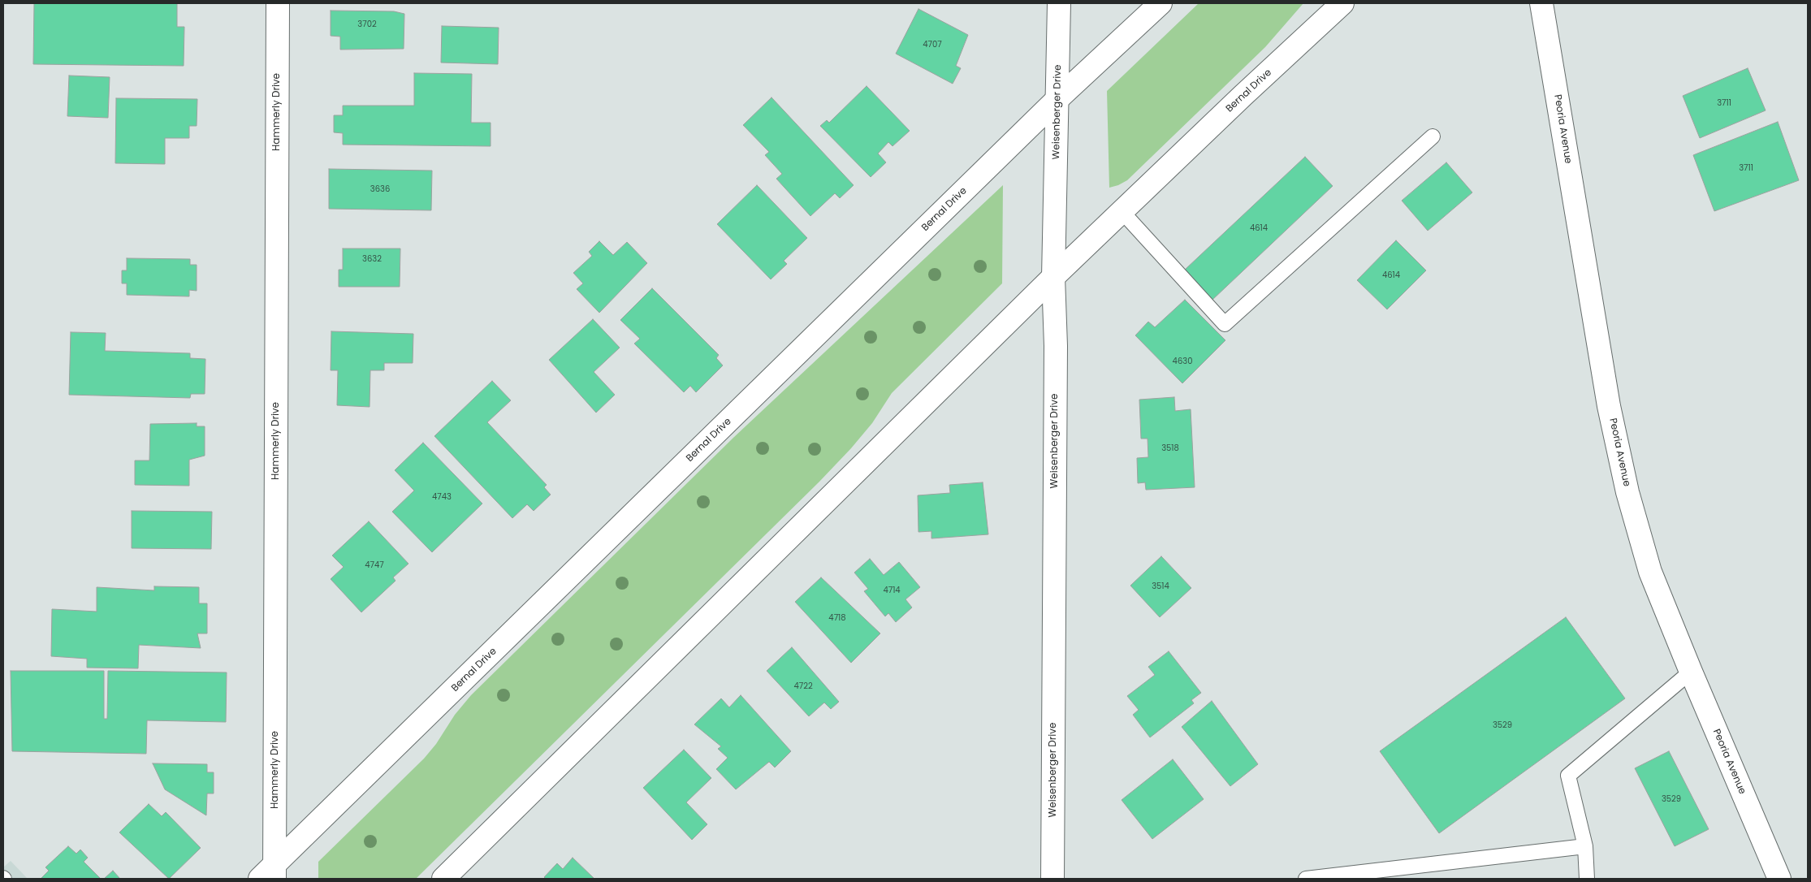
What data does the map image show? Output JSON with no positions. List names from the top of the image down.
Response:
{
  "streets": {
    "street": [
      "Bernal Drive",
      "Hammerly Drive",
      "Weisenberger Drive",
      "Peoria Avenue"
    ]
  },
  "crossings": [
    ["Bernal Drive", "Hammerly Drive"],
    ["Bernal Drive", "Weisenberger Drive"]
  ],
  "house_numbers": [
    "3702",
    "4707",
    "3711",
    "3711",
    "3636",
    "4614",
    "3632",
    "4614",
    "4630",
    "3518",
    "4743",
    "4747",
    "3514",
    "4714",
    "4718",
    "4722",
    "3529",
    "3529"
  ]
}
